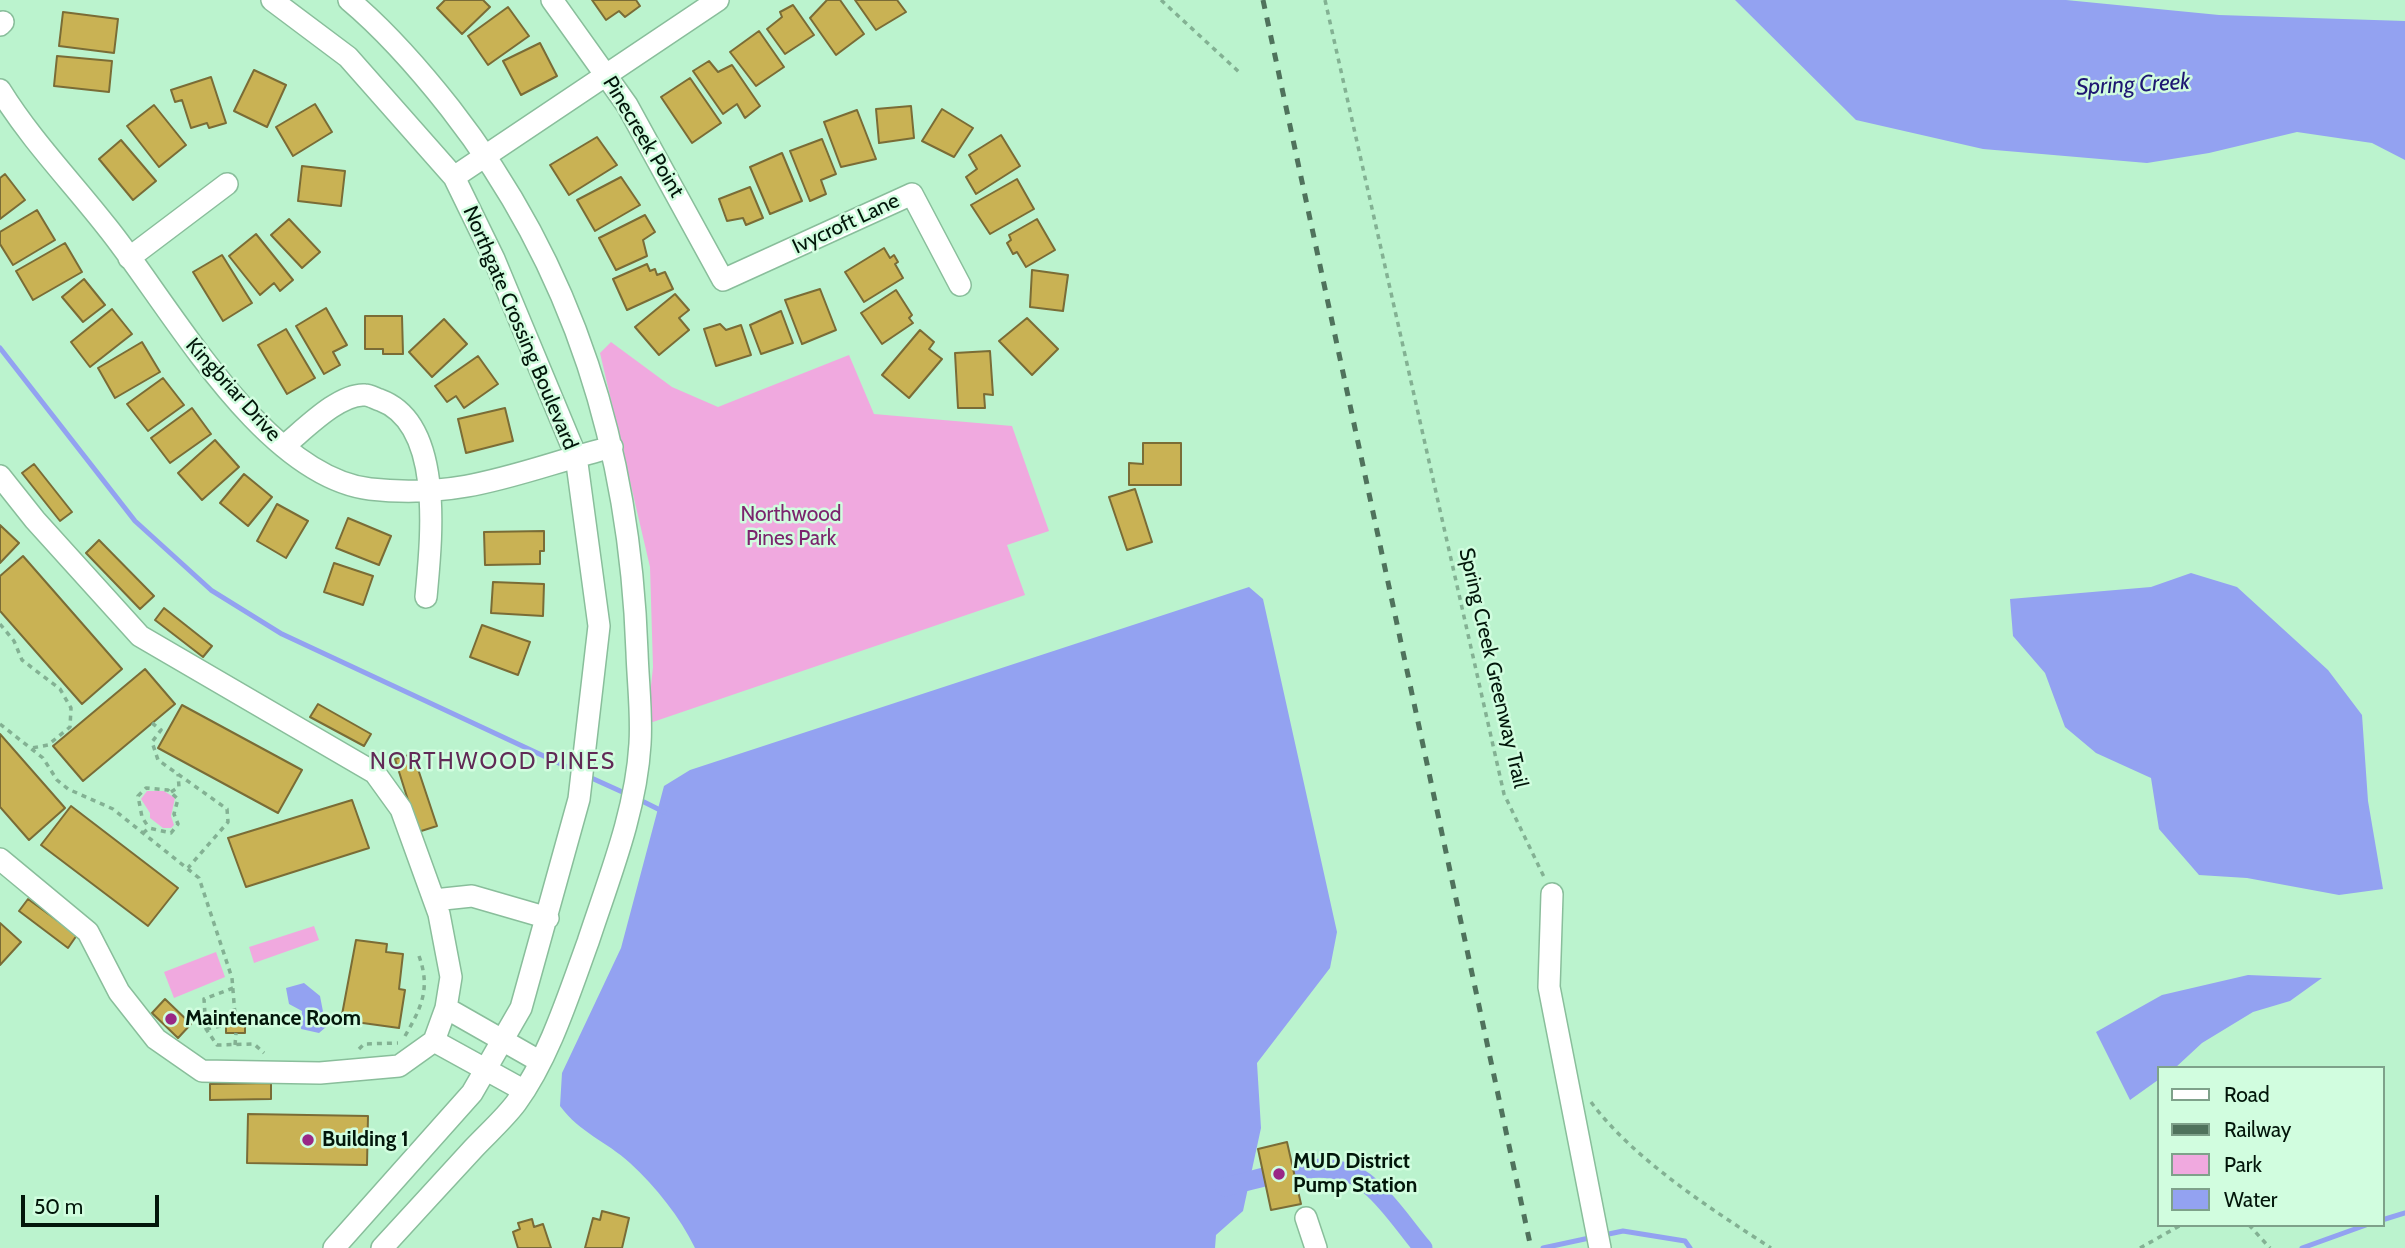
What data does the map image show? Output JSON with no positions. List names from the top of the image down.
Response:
{
  "streets": {
    "street": [
      "Pinecreek Point",
      "Ivycroft Lane",
      "Northgate Crossing Boulevard",
      "Kingbriar Drive"
    ],
    "path": ["Spring Creek Greenway Trail"]
  },
  "crossings": [
    ["Pinecreek Point", "Ivycroft Lane"],
    ["Northgate Crossing Boulevard", "Kingbriar Drive"]
  ],
  "districts": ["NORTHWOOD PINES"],
  "water": ["Spring Creek"],
  "parks": ["Northwood Pines Park"],
  "places": ["Maintenance Room", "Building 1", "MUD District Pump Station"],
  "legend": [
    "Road",
    "Railway",
    "Park",
    "Water"
  ],
  "scale_bar": "50 m"
}
